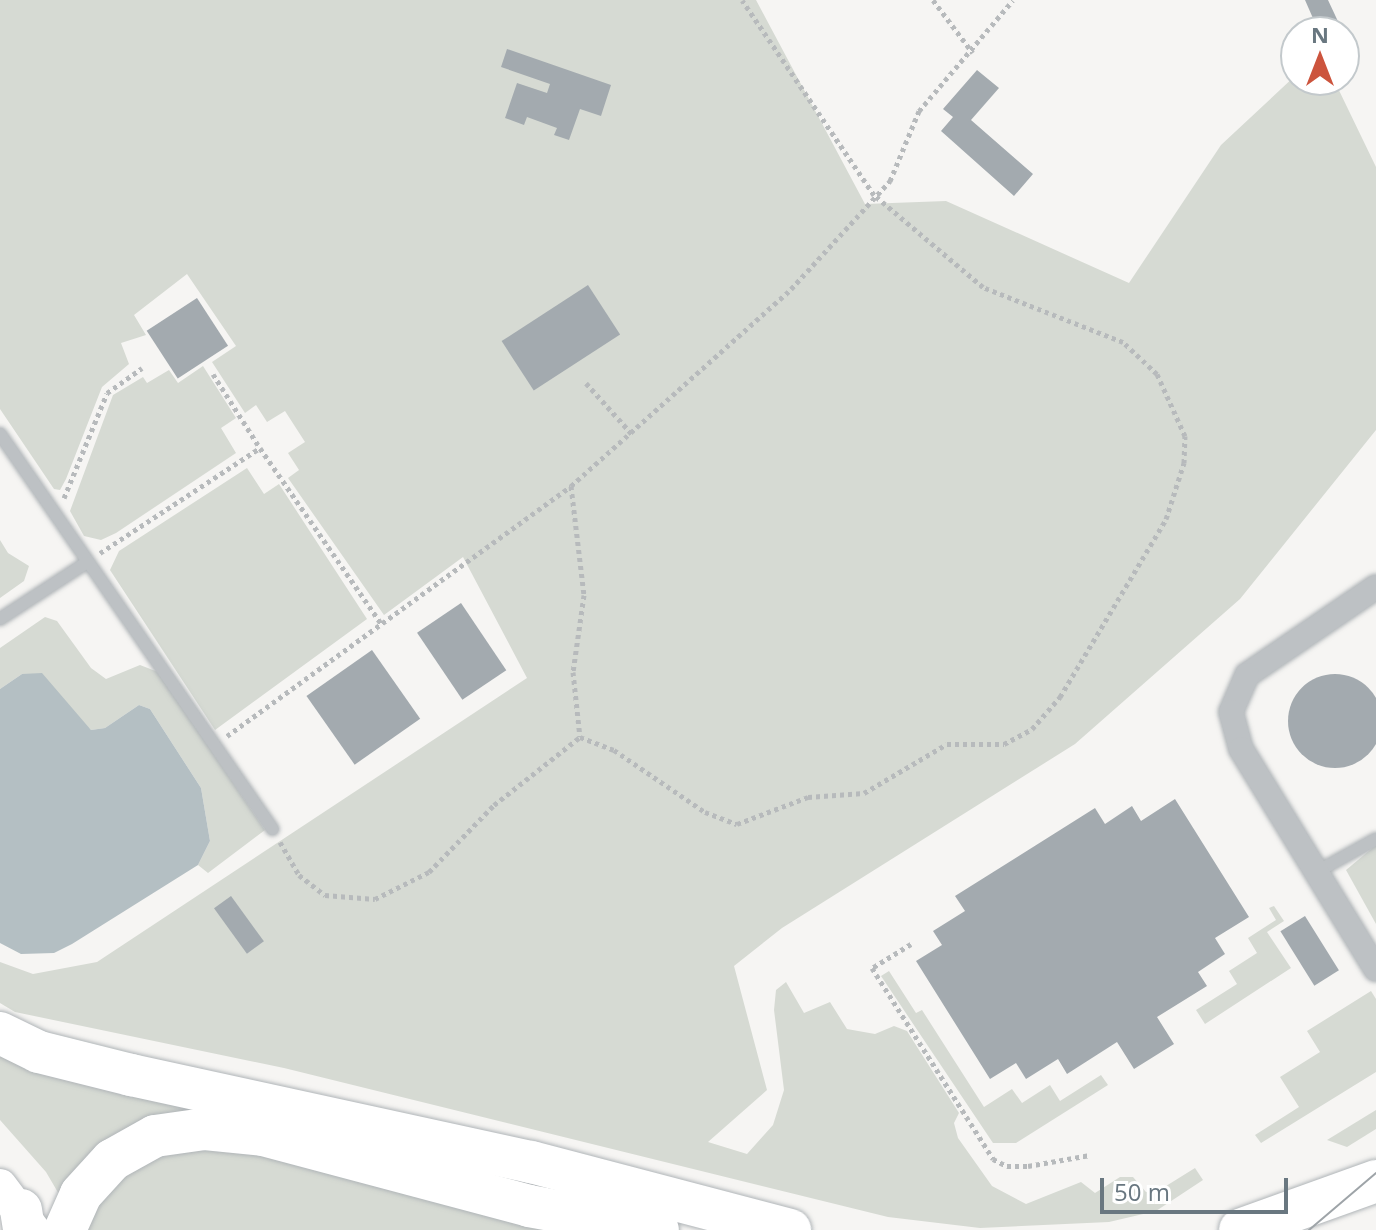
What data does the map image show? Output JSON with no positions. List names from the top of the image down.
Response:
{
  "scale_bar": "50 m",
  "north": "top"
}
